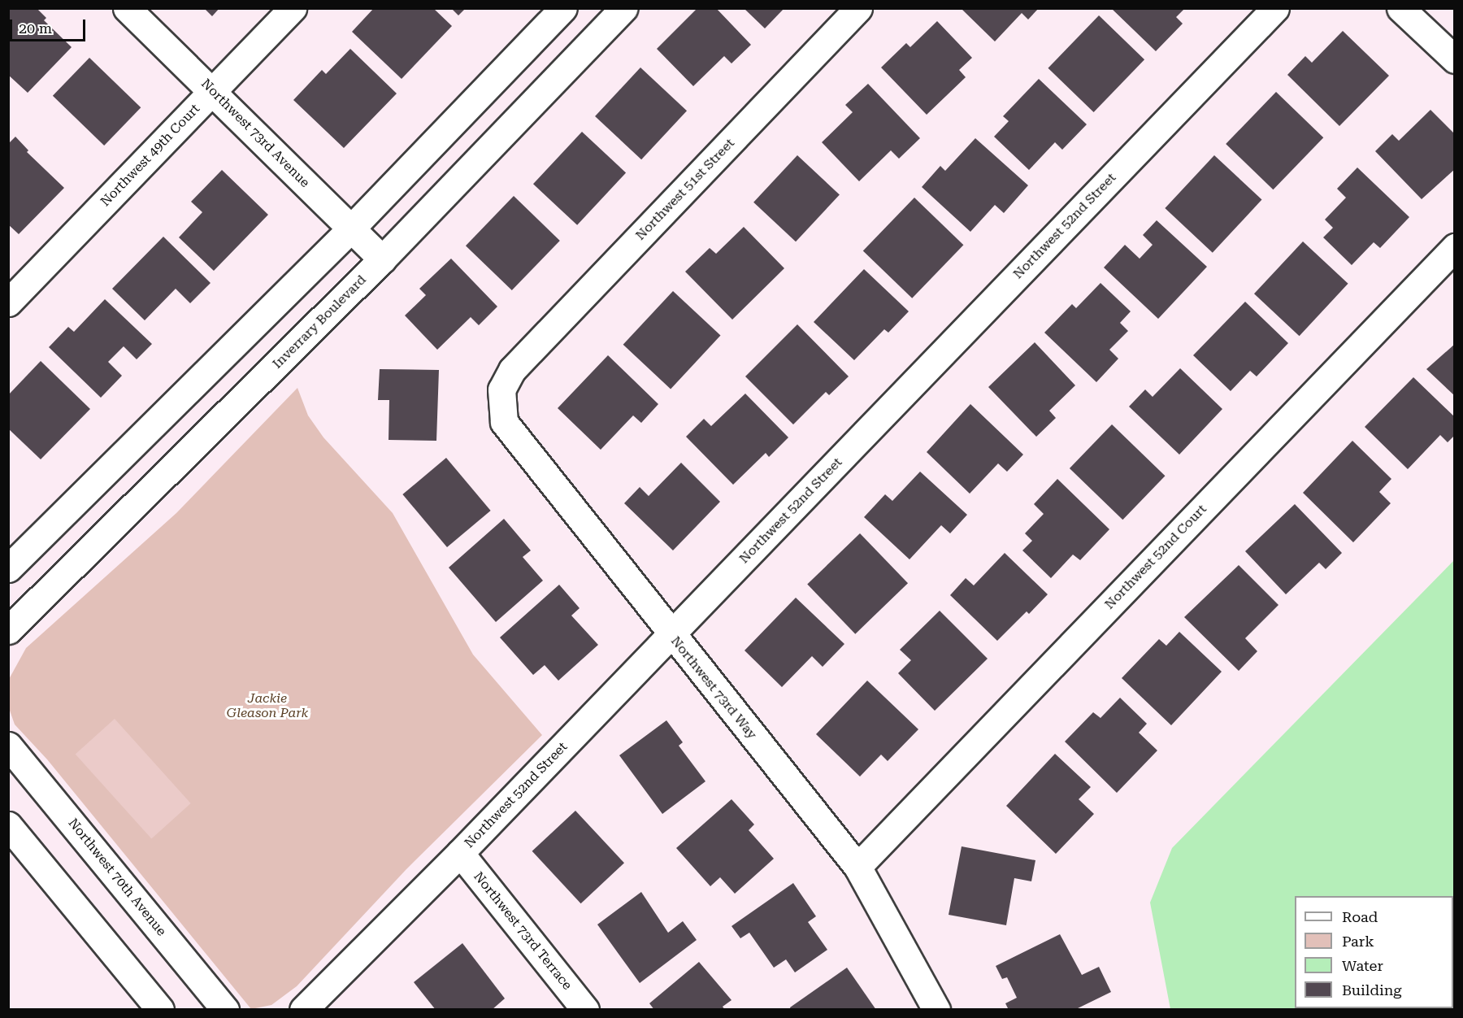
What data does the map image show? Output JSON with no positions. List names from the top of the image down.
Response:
{
  "streets": {
    "street": [
      "Northwest 73rd Avenue",
      "Northwest 49th Court",
      "Northwest 51st Street",
      "Northwest 52nd Street",
      "Inverrary Boulevard",
      "Northwest 52nd Court",
      "Northwest 73rd Way",
      "Northwest 70th Avenue",
      "Northwest 73rd Terrace"
    ]
  },
  "crossings": [
    ["Northwest 73rd Avenue", "Northwest 49th Court"],
    ["Northwest 73rd Avenue", "Inverrary Boulevard"],
    ["Northwest 51st Street", "Northwest 73rd Way"],
    ["Northwest 52nd Street", "Northwest 73rd Way"],
    ["Northwest 52nd Street", "Northwest 73rd Terrace"],
    ["Northwest 52nd Court", "Northwest 73rd Way"]
  ],
  "parks": ["Jackie Gleason Park"],
  "legend": [
    "Road",
    "Park",
    "Water",
    "Building"
  ],
  "scale_bar": "20 m"
}
